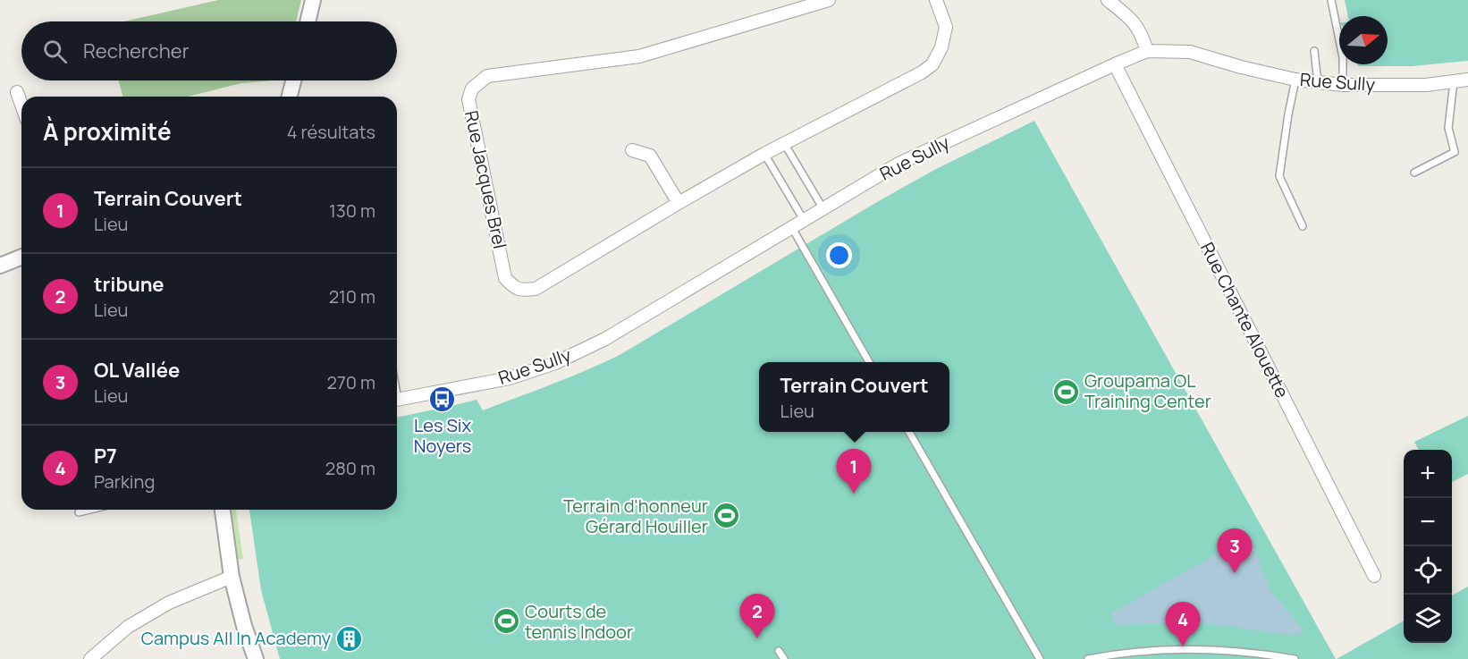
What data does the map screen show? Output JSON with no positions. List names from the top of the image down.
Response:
{
  "streets": {
    "street": ["Rue Sully", "Rue Jacques Brel", "Rue Chante Alouette"]
  },
  "crossings": [
    ["Rue Sully", "Rue Chante Alouette"]
  ],
  "places": {
    "sports": ["Groupama OL Training Center", "Terrain d'honneur Gérard Houiller", "Courts de tennis Indoor"],
    "bus stop": ["Les Six Noyers"],
    "building": ["Campus All In Academy"]
  },
  "north": "right",
  "page": {
    "search": "Rechercher",
    "heading": ["À proximité", "4 résultats"],
    "list": [
      {
        "mark": "1",
        "name": "Terrain Couvert",
        "note": "Lieu",
        "value": "130 m"
      },
      {
        "mark": "2",
        "name": "tribune",
        "note": "Lieu",
        "value": "210 m"
      },
      {
        "mark": "3",
        "name": "OL Vallée",
        "note": "Lieu",
        "value": "270 m"
      },
      {
        "mark": "4",
        "name": "P7",
        "note": "Parking",
        "value": "280 m"
      }
    ],
    "popup": ["Terrain Couvert", "Lieu"],
    "pins": [
      "1",
      "3",
      "2",
      "4"
    ],
    "map_buttons": ["+", "−"]
  }
}
